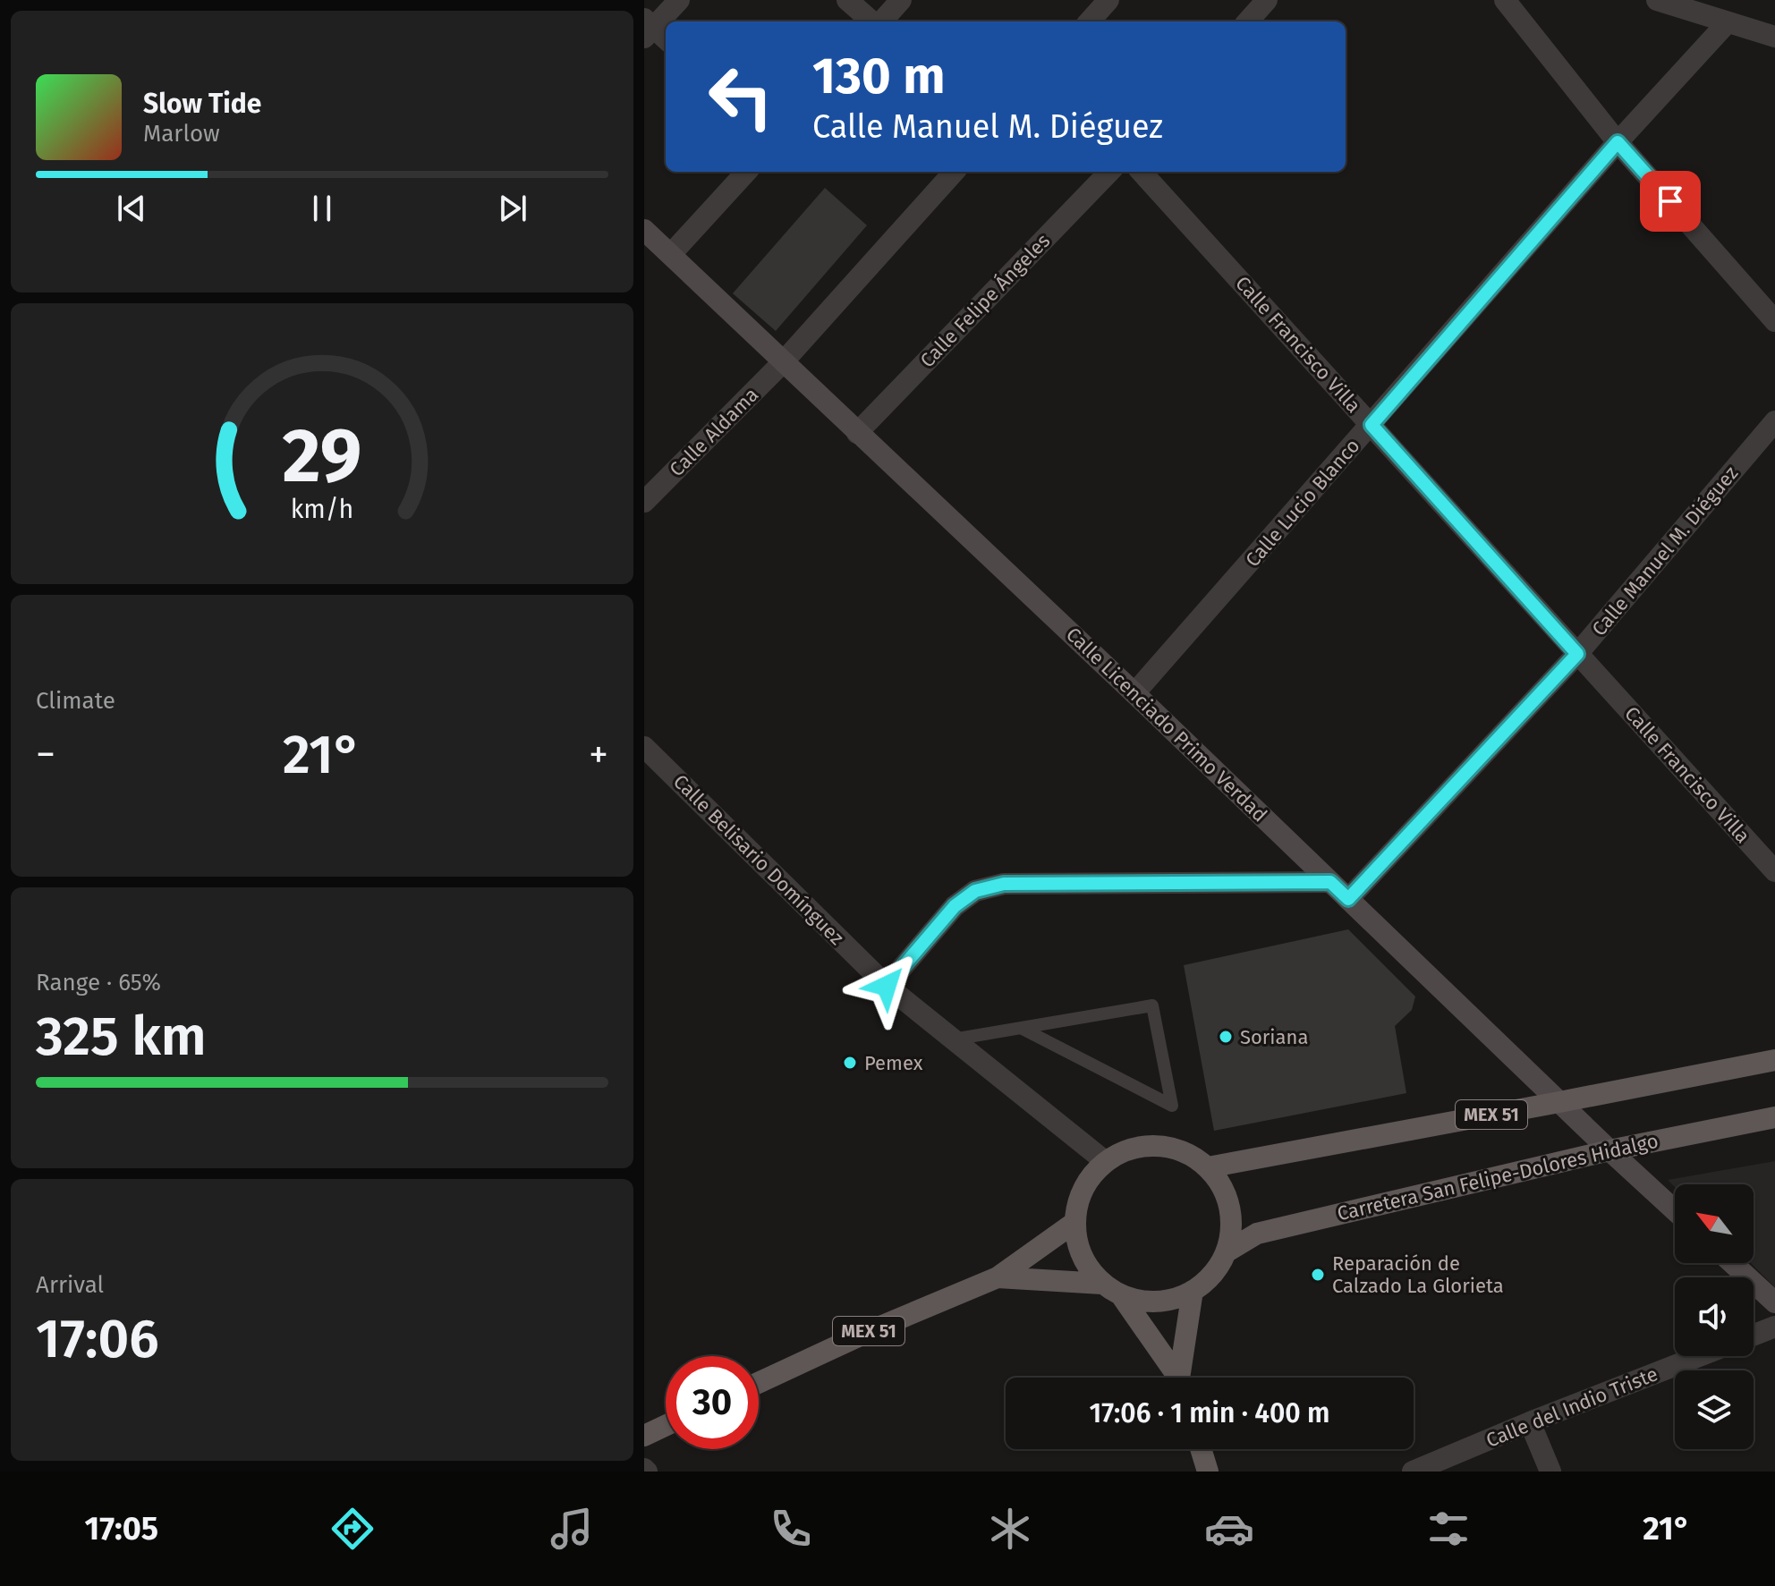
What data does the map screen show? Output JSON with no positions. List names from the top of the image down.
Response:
{
  "streets": {
    "main road": ["MEX 51", "Carretera San Felipe-Dolores Hidalgo"],
    "street": [
      "Calle Felipe Ángeles",
      "Calle Francisco Villa",
      "Calle Aldama",
      "Calle Lucio Blanco",
      "Calle Manuel M. Diéguez",
      "Calle Licenciado Primo Verdad",
      "Calle Belisario Domínguez",
      "Calle del Indio Triste"
    ]
  },
  "crossings": [
    ["Calle Felipe Ángeles", "Calle Licenciado Primo Verdad"],
    ["Calle Francisco Villa", "Calle Lucio Blanco"],
    ["Calle Francisco Villa", "Calle Manuel M. Diéguez"],
    ["Calle Aldama", "Calle Licenciado Primo Verdad"],
    ["Calle Lucio Blanco", "Calle Licenciado Primo Verdad"],
    ["Calle Manuel M. Diéguez", "Calle Licenciado Primo Verdad"],
    ["Calle Licenciado Primo Verdad", "MEX 51"],
    ["Calle Licenciado Primo Verdad", "Carretera San Felipe-Dolores Hidalgo"],
    ["Calle Belisario Domínguez", "MEX 51"],
    ["Calle Belisario Domínguez", "Carretera San Felipe-Dolores Hidalgo"],
    ["MEX 51", "Carretera San Felipe-Dolores Hidalgo"]
  ],
  "places": ["Soriana", "Pemex", "Reparación de Calzado La Glorieta"],
  "north": "top left",
  "page": {
    "turn": ["130 m", "Calle Manuel M. Diéguez"],
    "song": ["Slow Tide", "Marlow"],
    "tile": [
      "Climate",
      ["Range · 65%", "325 km"],
      ["Arrival", "17:06"]
    ],
    "heat": ["−", "21°", "+"],
    "limit": "30",
    "trip": "17:06 · 1 min · 400 m",
    "tabs": ["17:05", "21°"],
    "gauge": ["29", "km/h"]
  }
}
